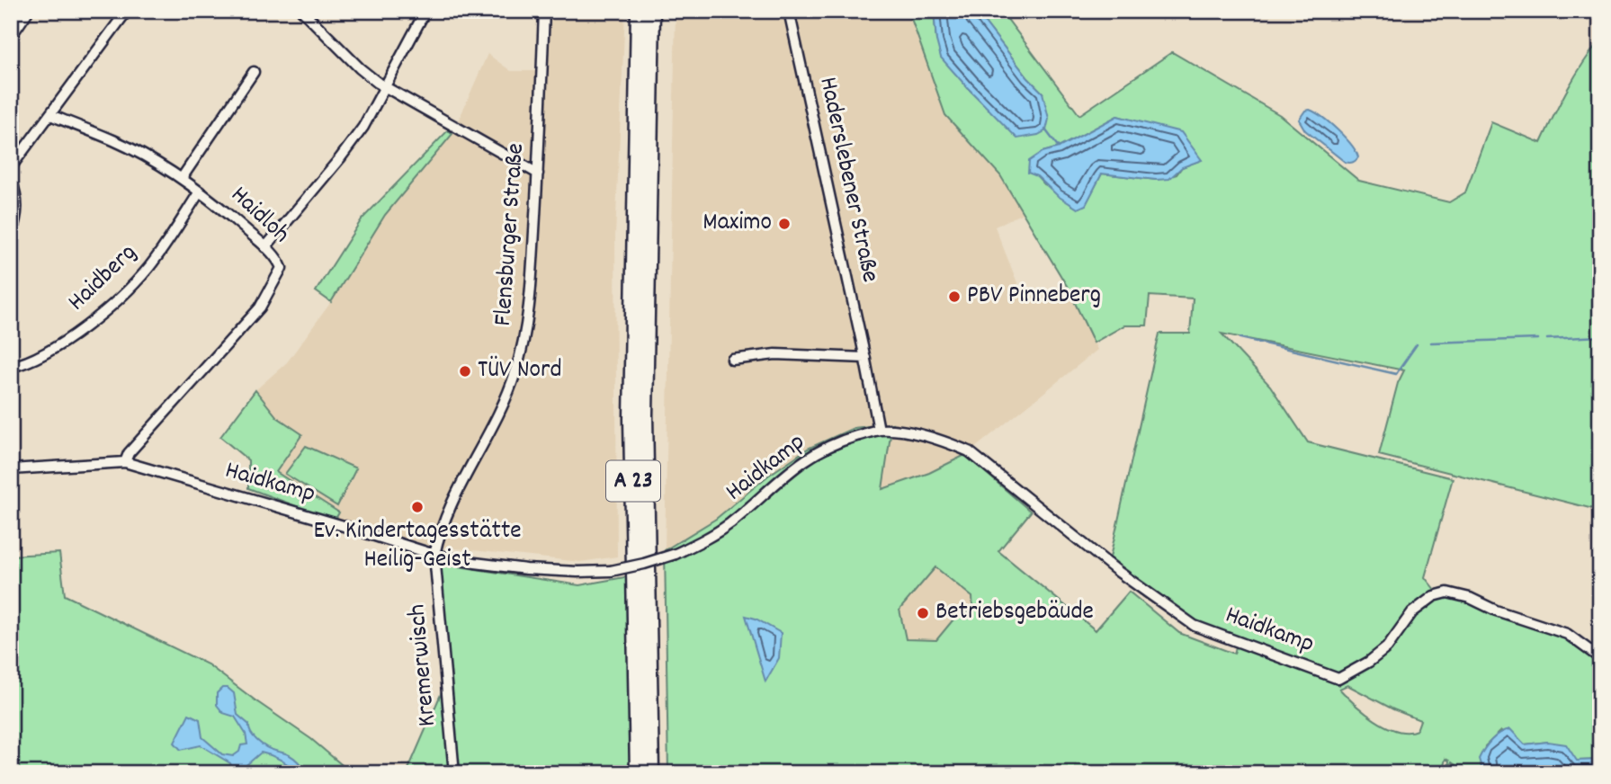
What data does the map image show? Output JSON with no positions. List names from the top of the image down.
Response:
{
  "streets": {
    "highway": ["A 23"],
    "street": [
      "Haderslebener Straße",
      "Haidloh",
      "Flensburger Straße",
      "Haidberg",
      "Haidkamp",
      "Kremerwisch"
    ]
  },
  "crossings": [
    ["Haderslebener Straße", "Haidkamp"],
    ["Haidloh", "Haidberg"],
    ["Haidloh", "Haidkamp"],
    ["Flensburger Straße", "Haidkamp"],
    ["Flensburger Straße", "Kremerwisch"],
    ["Haidkamp", "Kremerwisch"]
  ],
  "places": [
    "Maximo",
    "PBV Pinneberg",
    "TÜV Nord",
    "Ev. Kindertagesstätte Heilig-Geist",
    "Betriebsgebäude"
  ]
}
